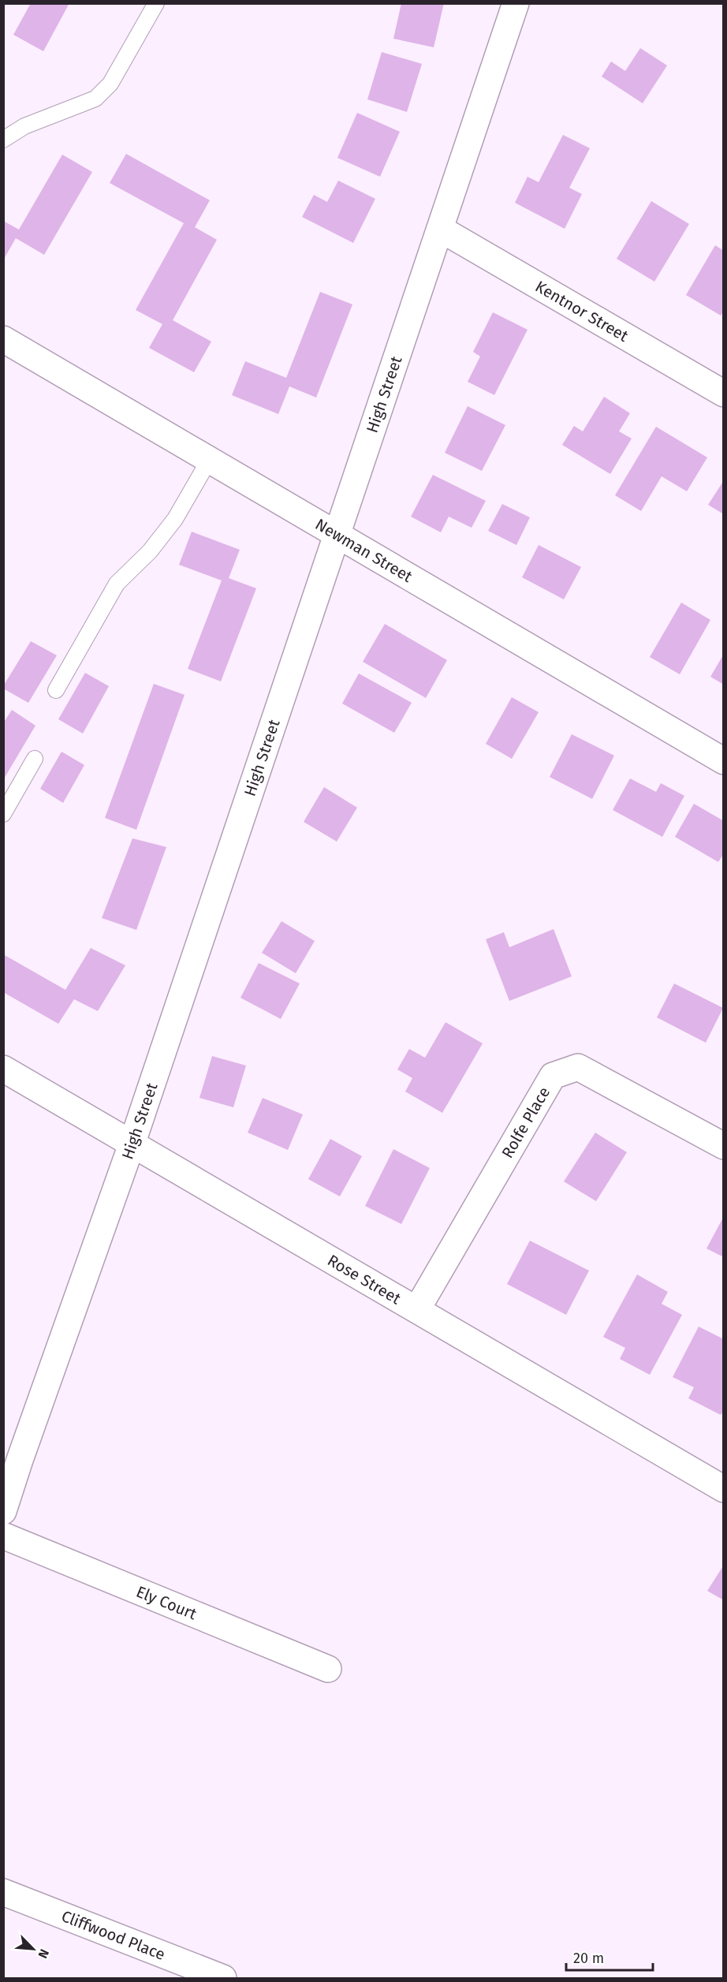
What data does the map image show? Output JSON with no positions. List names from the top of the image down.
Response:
{
  "streets": {
    "street": [
      "Kentnor Street",
      "High Street",
      "Newman Street",
      "Rolfe Place",
      "Rose Street",
      "Ely Court",
      "Cliffwood Place"
    ]
  },
  "crossings": [
    ["Kentnor Street", "High Street"],
    ["High Street", "Newman Street"],
    ["High Street", "Rose Street"],
    ["Rolfe Place", "Rose Street"]
  ],
  "scale_bar": "20 m",
  "north": "bottom right"
}
